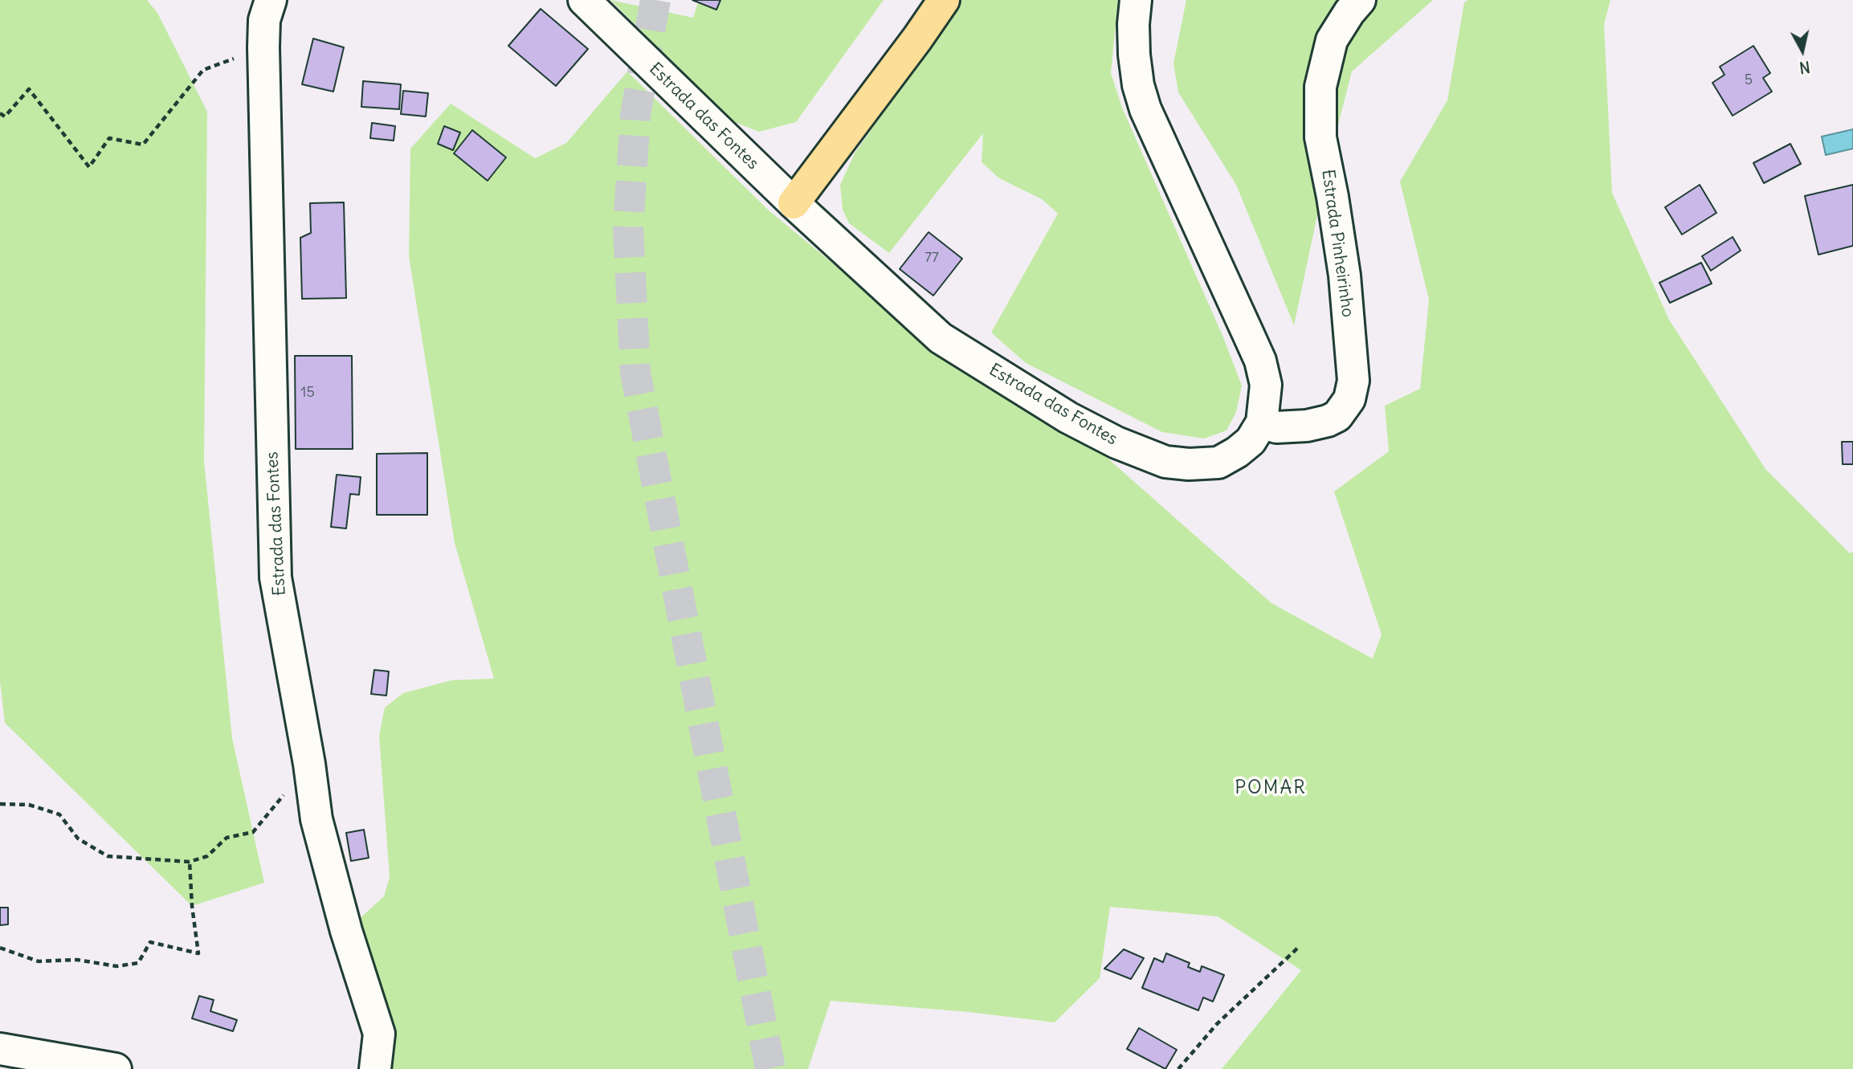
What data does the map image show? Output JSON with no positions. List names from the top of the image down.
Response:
{
  "streets": {
    "street": ["Estrada das Fontes", "Estrada Pinheirinho"]
  },
  "crossings": [
    ["Estrada das Fontes", "Estrada Pinheirinho"]
  ],
  "districts": ["POMAR"],
  "house_numbers": ["5", "77", "15"],
  "north": "bottom"
}
